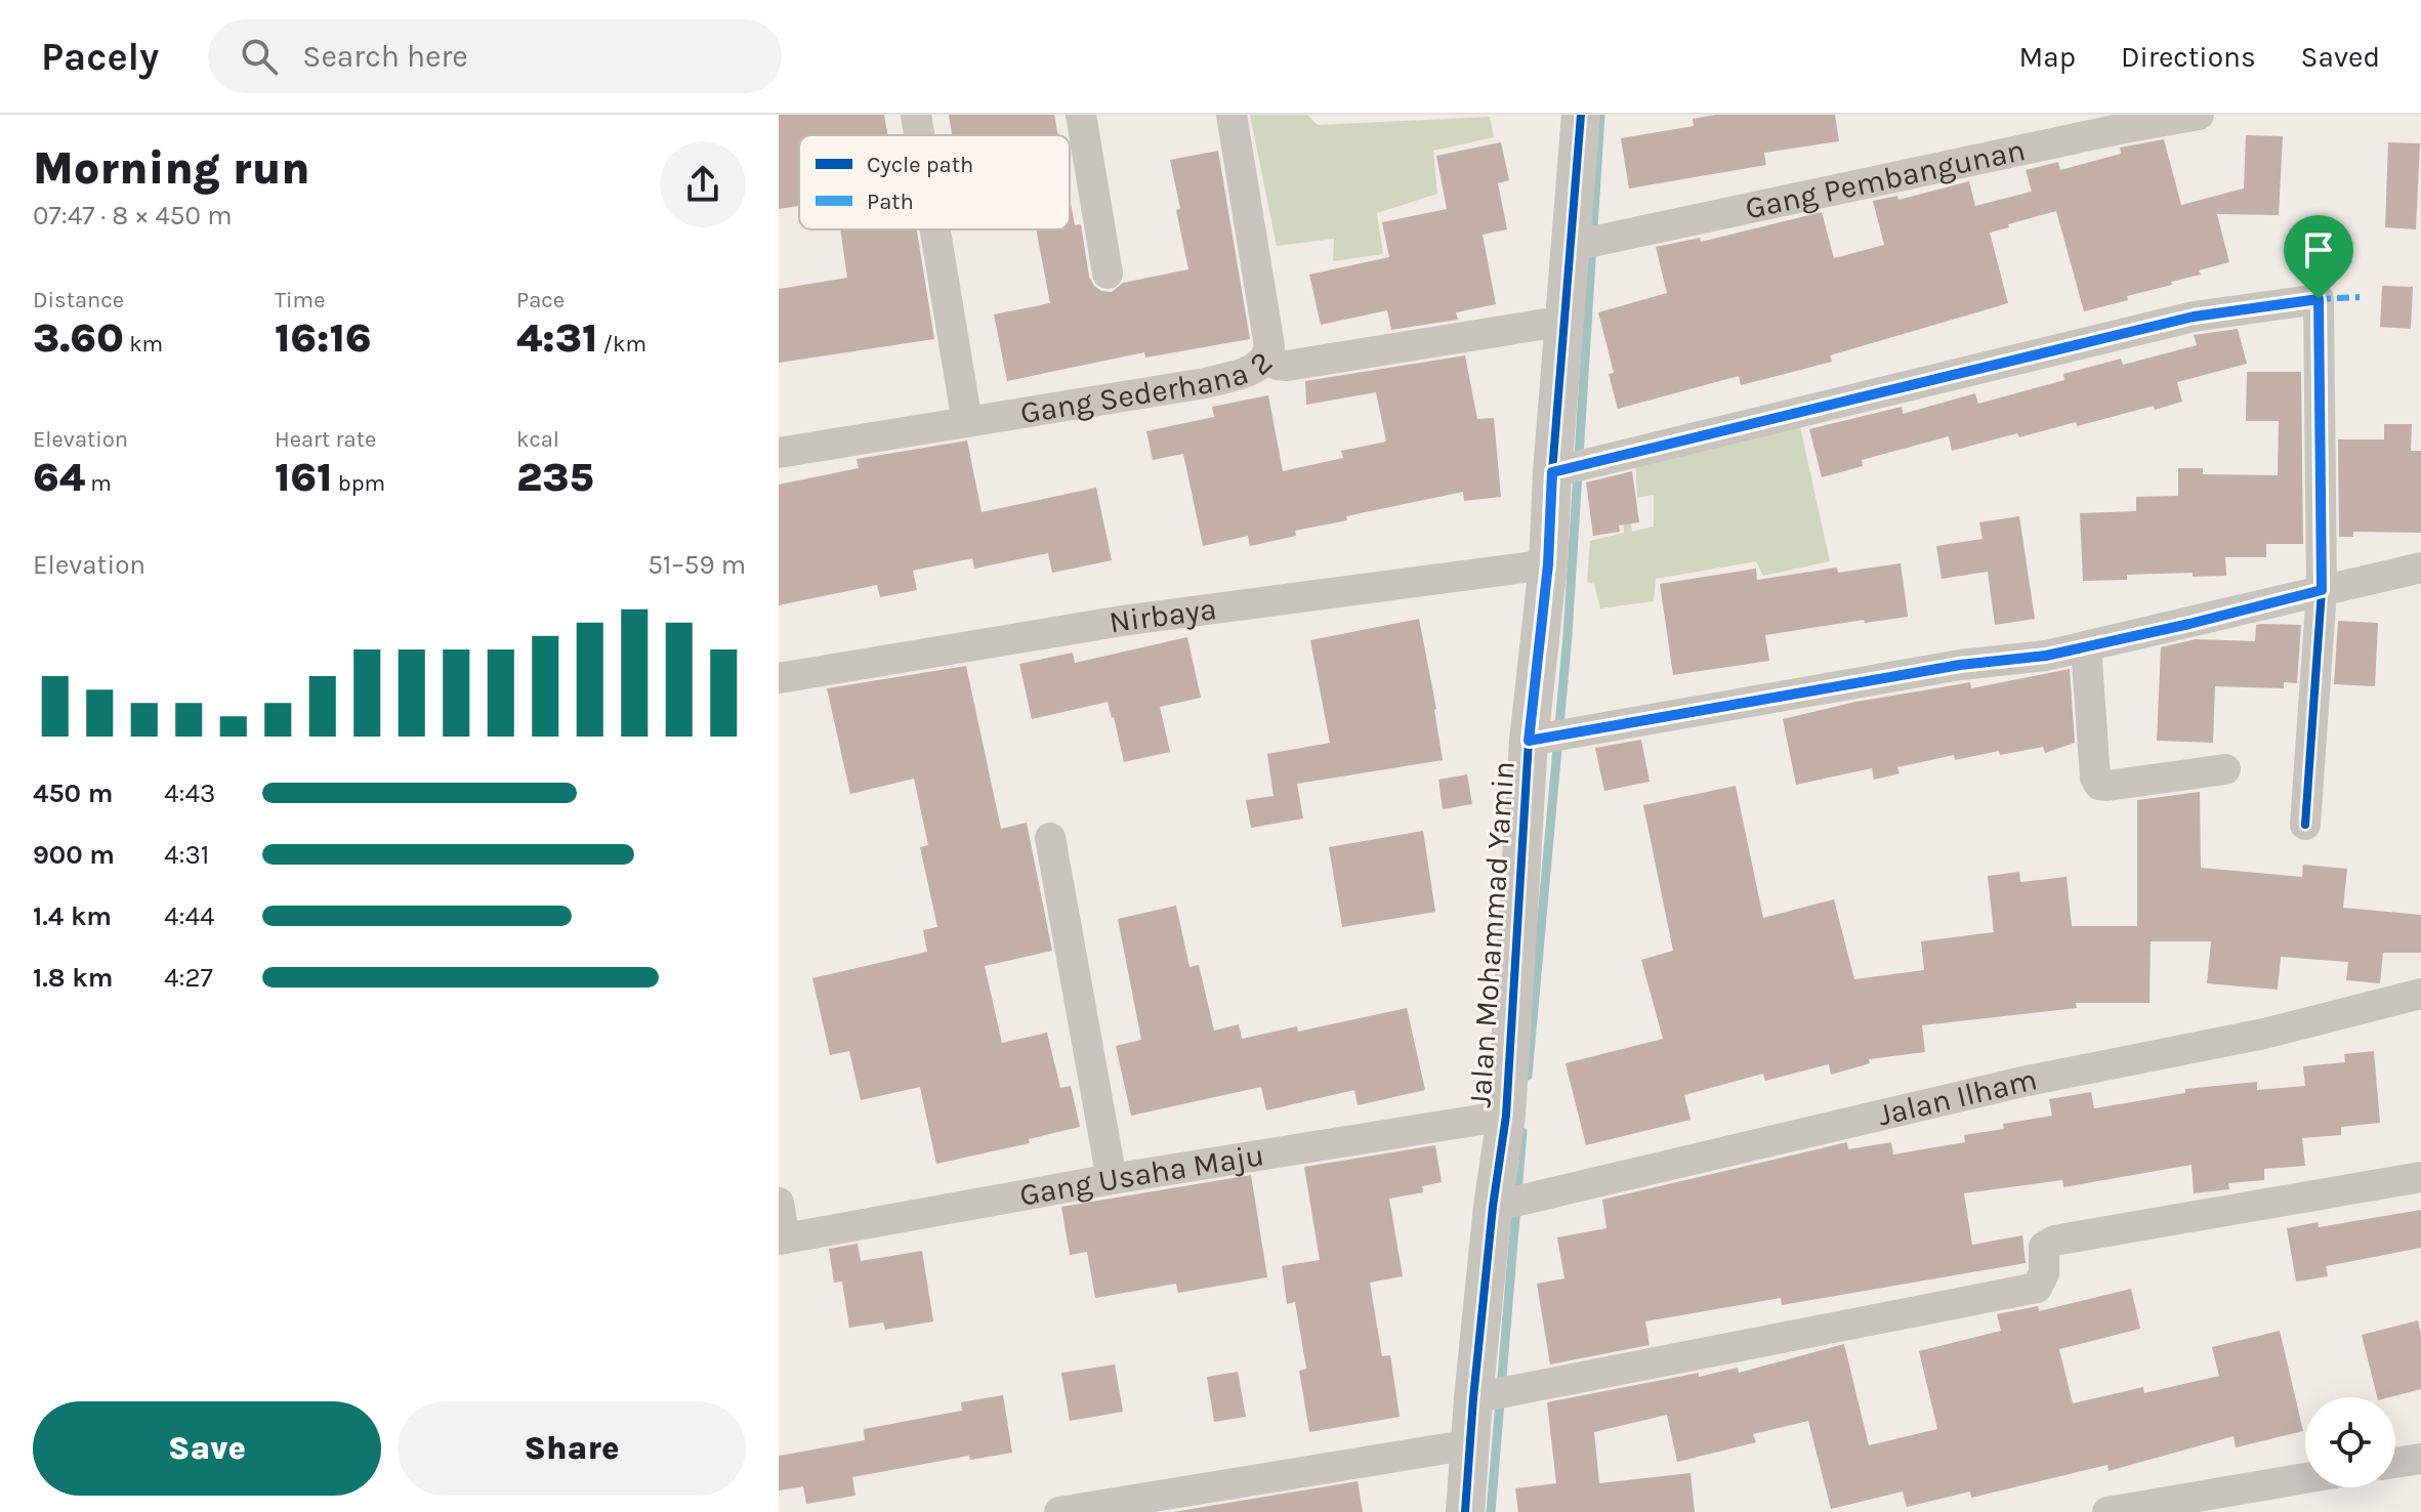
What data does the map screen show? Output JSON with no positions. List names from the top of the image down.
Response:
{
  "streets": {
    "street": [
      "Gang Pembangunan",
      "Gang Sederhana 2",
      "Nirbaya",
      "Jalan Mohammad Yamin",
      "Jalan Ilham",
      "Gang Usaha Maju"
    ]
  },
  "crossings": [
    ["Gang Pembangunan", "Jalan Mohammad Yamin"],
    ["Nirbaya", "Jalan Mohammad Yamin"],
    ["Jalan Mohammad Yamin", "Jalan Ilham"],
    ["Jalan Mohammad Yamin", "Gang Usaha Maju"]
  ],
  "legend": ["Cycle path", "Path"],
  "page": {
    "header": "Pacely",
    "search": "Search here",
    "nav": ["Map", "Directions", "Saved"],
    "heading": ["Morning run", "07:47 · 8 × 450 m"],
    "stats": [
      ["Distance", "3.60 km"],
      ["Time", "16:16"],
      ["Pace", "4:31 /km"],
      ["Elevation", "64 m"],
      ["Heart rate", "161 bpm"],
      ["kcal", "235"]
    ],
    "chart": ["Elevation", "51–59 m"],
    "list": [
      {
        "name": "450 m",
        "note": "4:43"
      },
      {
        "name": "900 m",
        "note": "4:31"
      },
      {
        "name": "1.4 km",
        "note": "4:44"
      },
      {
        "name": "1.8 km",
        "note": "4:27"
      }
    ],
    "buttons": ["Save", "Share"]
  }
}
